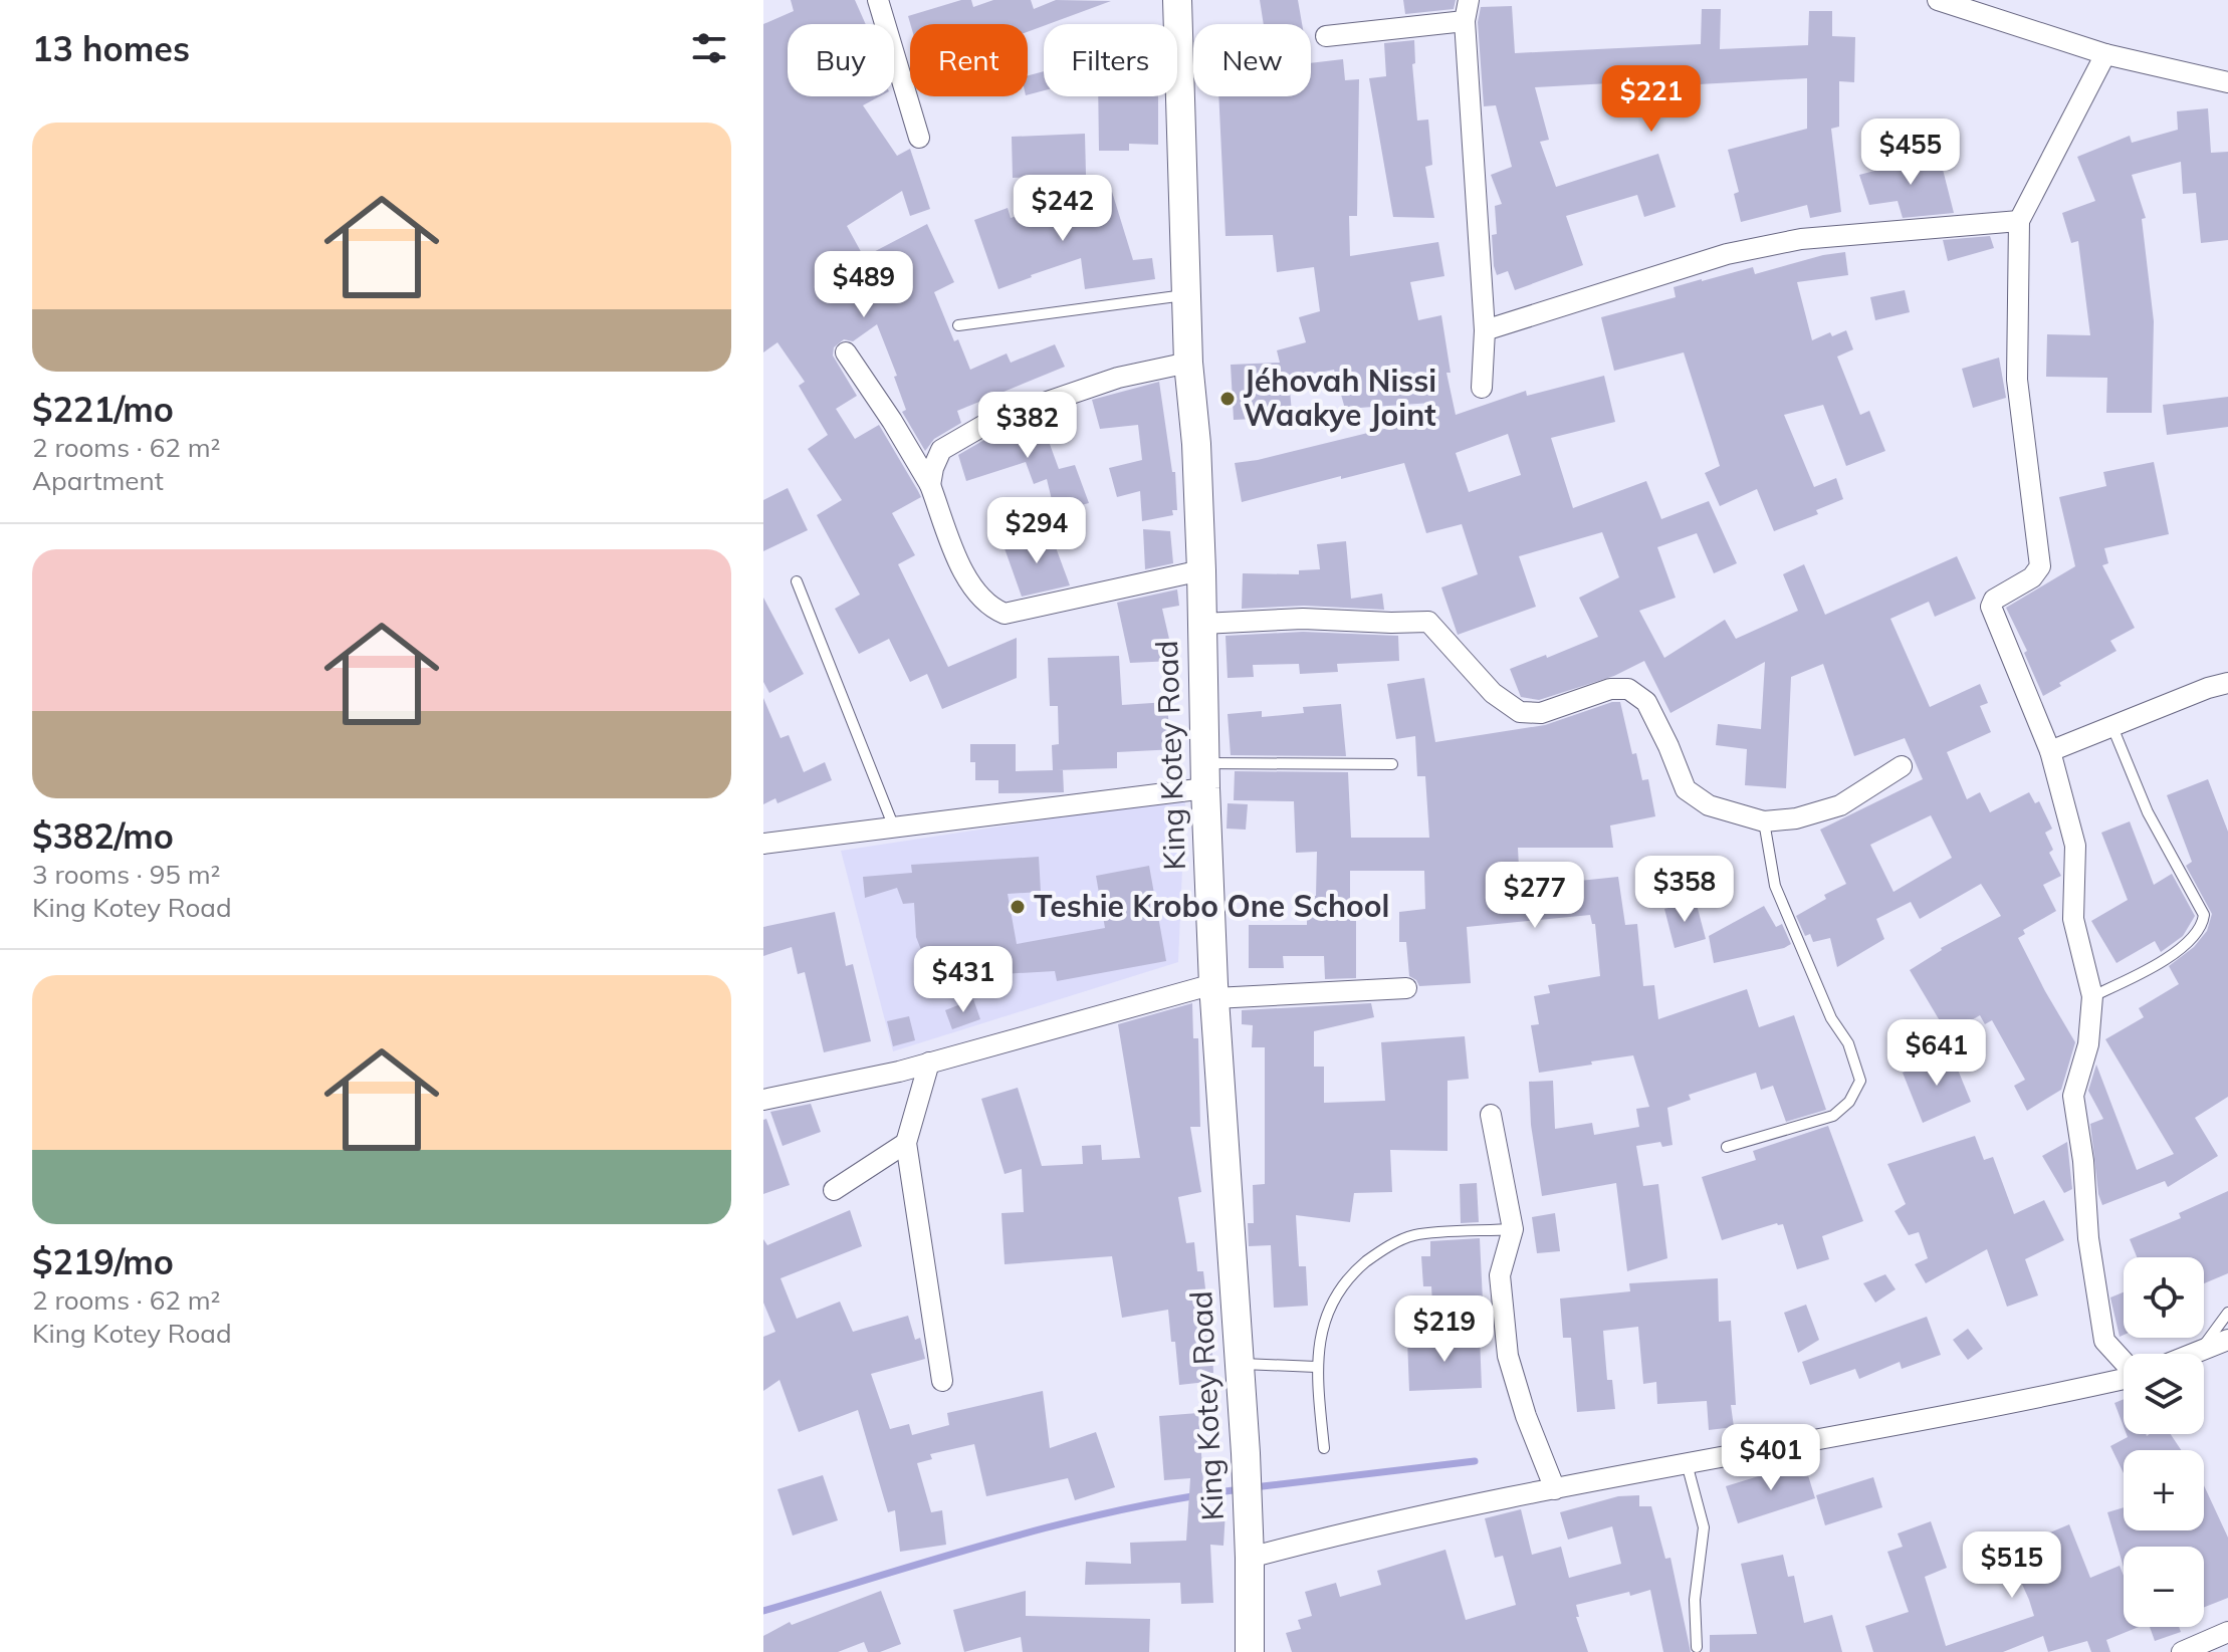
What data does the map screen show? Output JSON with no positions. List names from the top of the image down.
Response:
{
  "streets": {
    "street": ["King Kotey Road"]
  },
  "places": ["Jéhovah Nissi Waakye Joint", "Teshie Krobo One School"],
  "page": {
    "heading": "13 homes",
    "chip": [
      "Buy",
      "Rent",
      "Filters",
      "New"
    ],
    "price": [
      "$221",
      "$455",
      "$242",
      "$489",
      "$382",
      "$294",
      "$358",
      "$277",
      "$431",
      "$641",
      "$219",
      "$401",
      "$515"
    ],
    "list": [
      {
        "name": "$221/mo",
        "note": "2 rooms · 62 m² · Apartment"
      },
      {
        "name": "$382/mo",
        "note": "3 rooms · 95 m² · King Kotey Road"
      },
      {
        "name": "$219/mo",
        "note": "2 rooms · 62 m² · King Kotey Road"
      }
    ],
    "map_buttons": ["+", "−"]
  }
}
